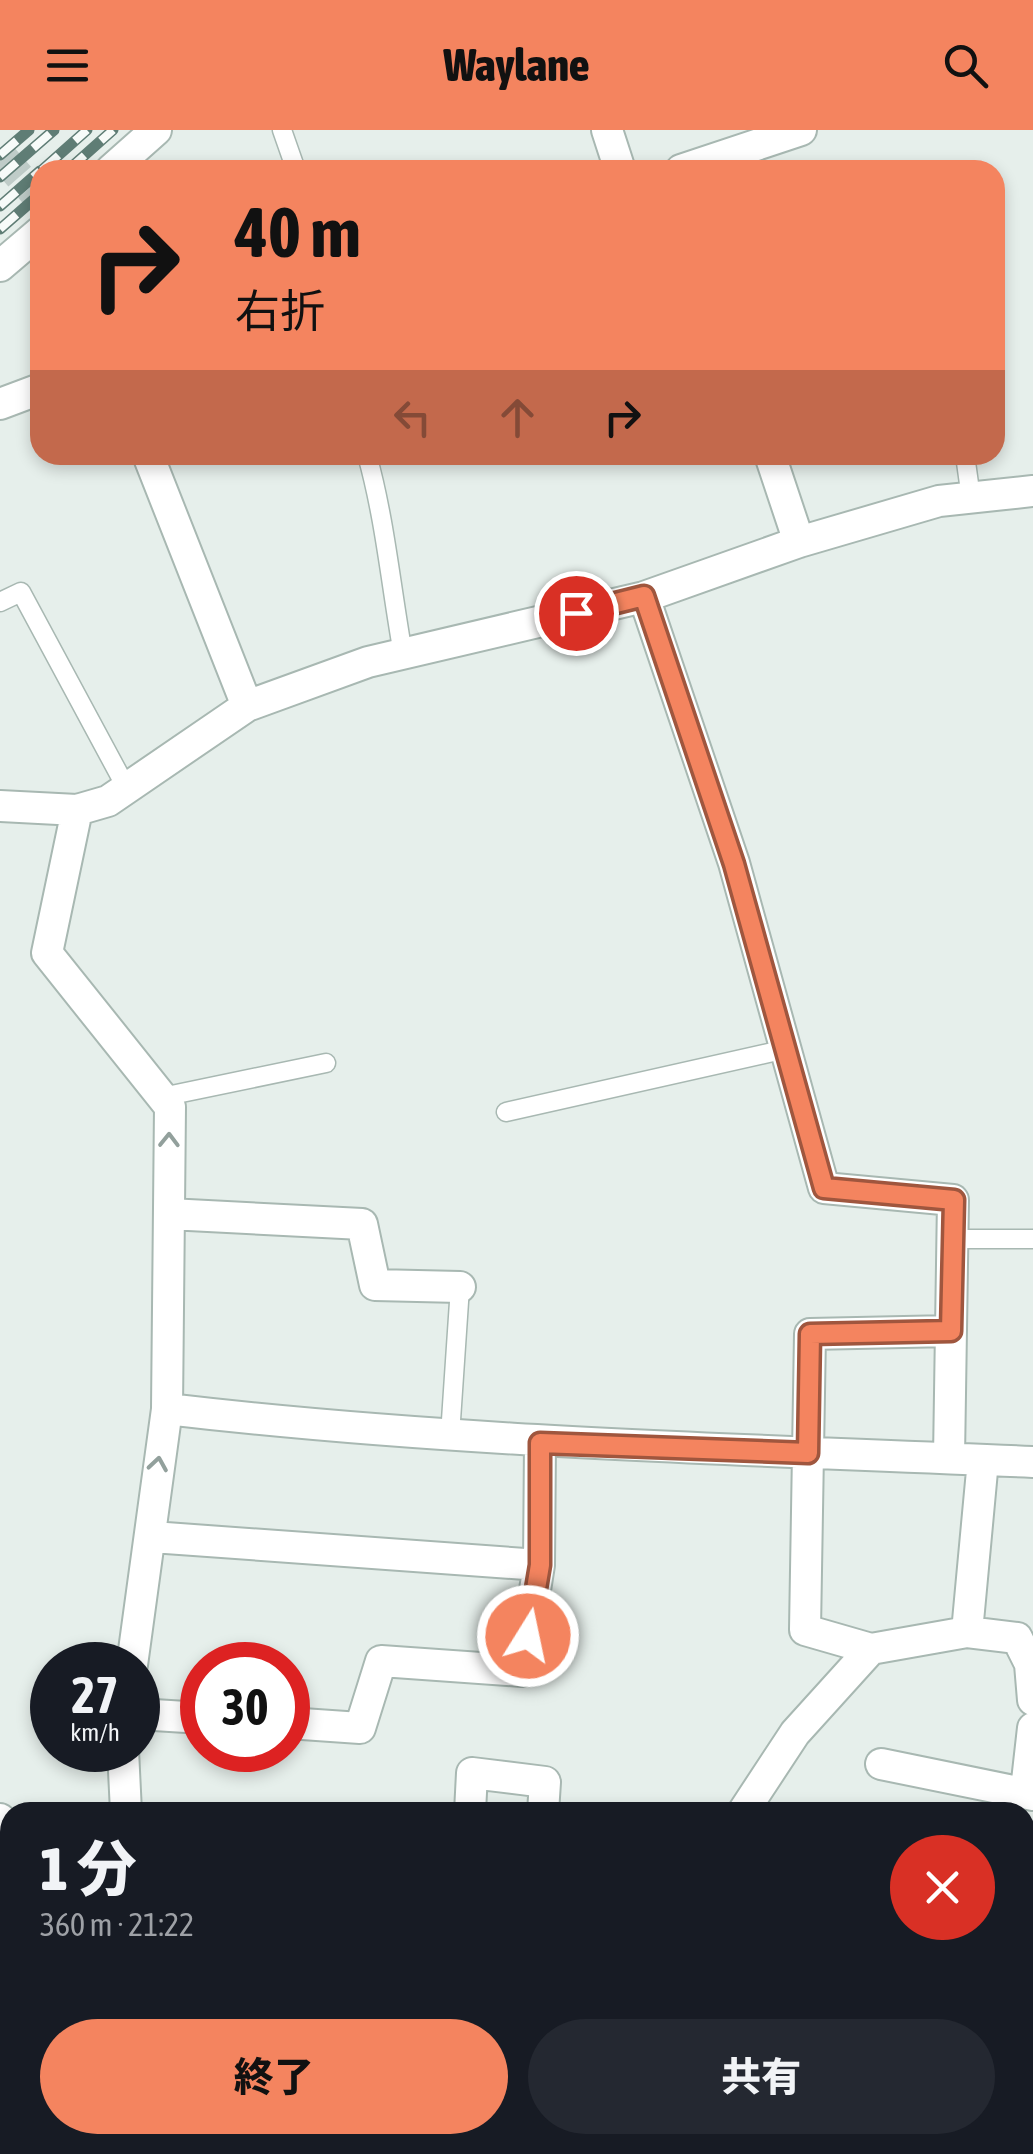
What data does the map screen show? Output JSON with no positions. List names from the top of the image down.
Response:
{
  "page": {
    "header": "Waylane",
    "turn": ["40 m", "右折"],
    "speed": "27 km/h",
    "limit": "30",
    "heading": ["1 分", "360 m · 21:22"],
    "buttons": ["終了", "共有"]
  }
}
